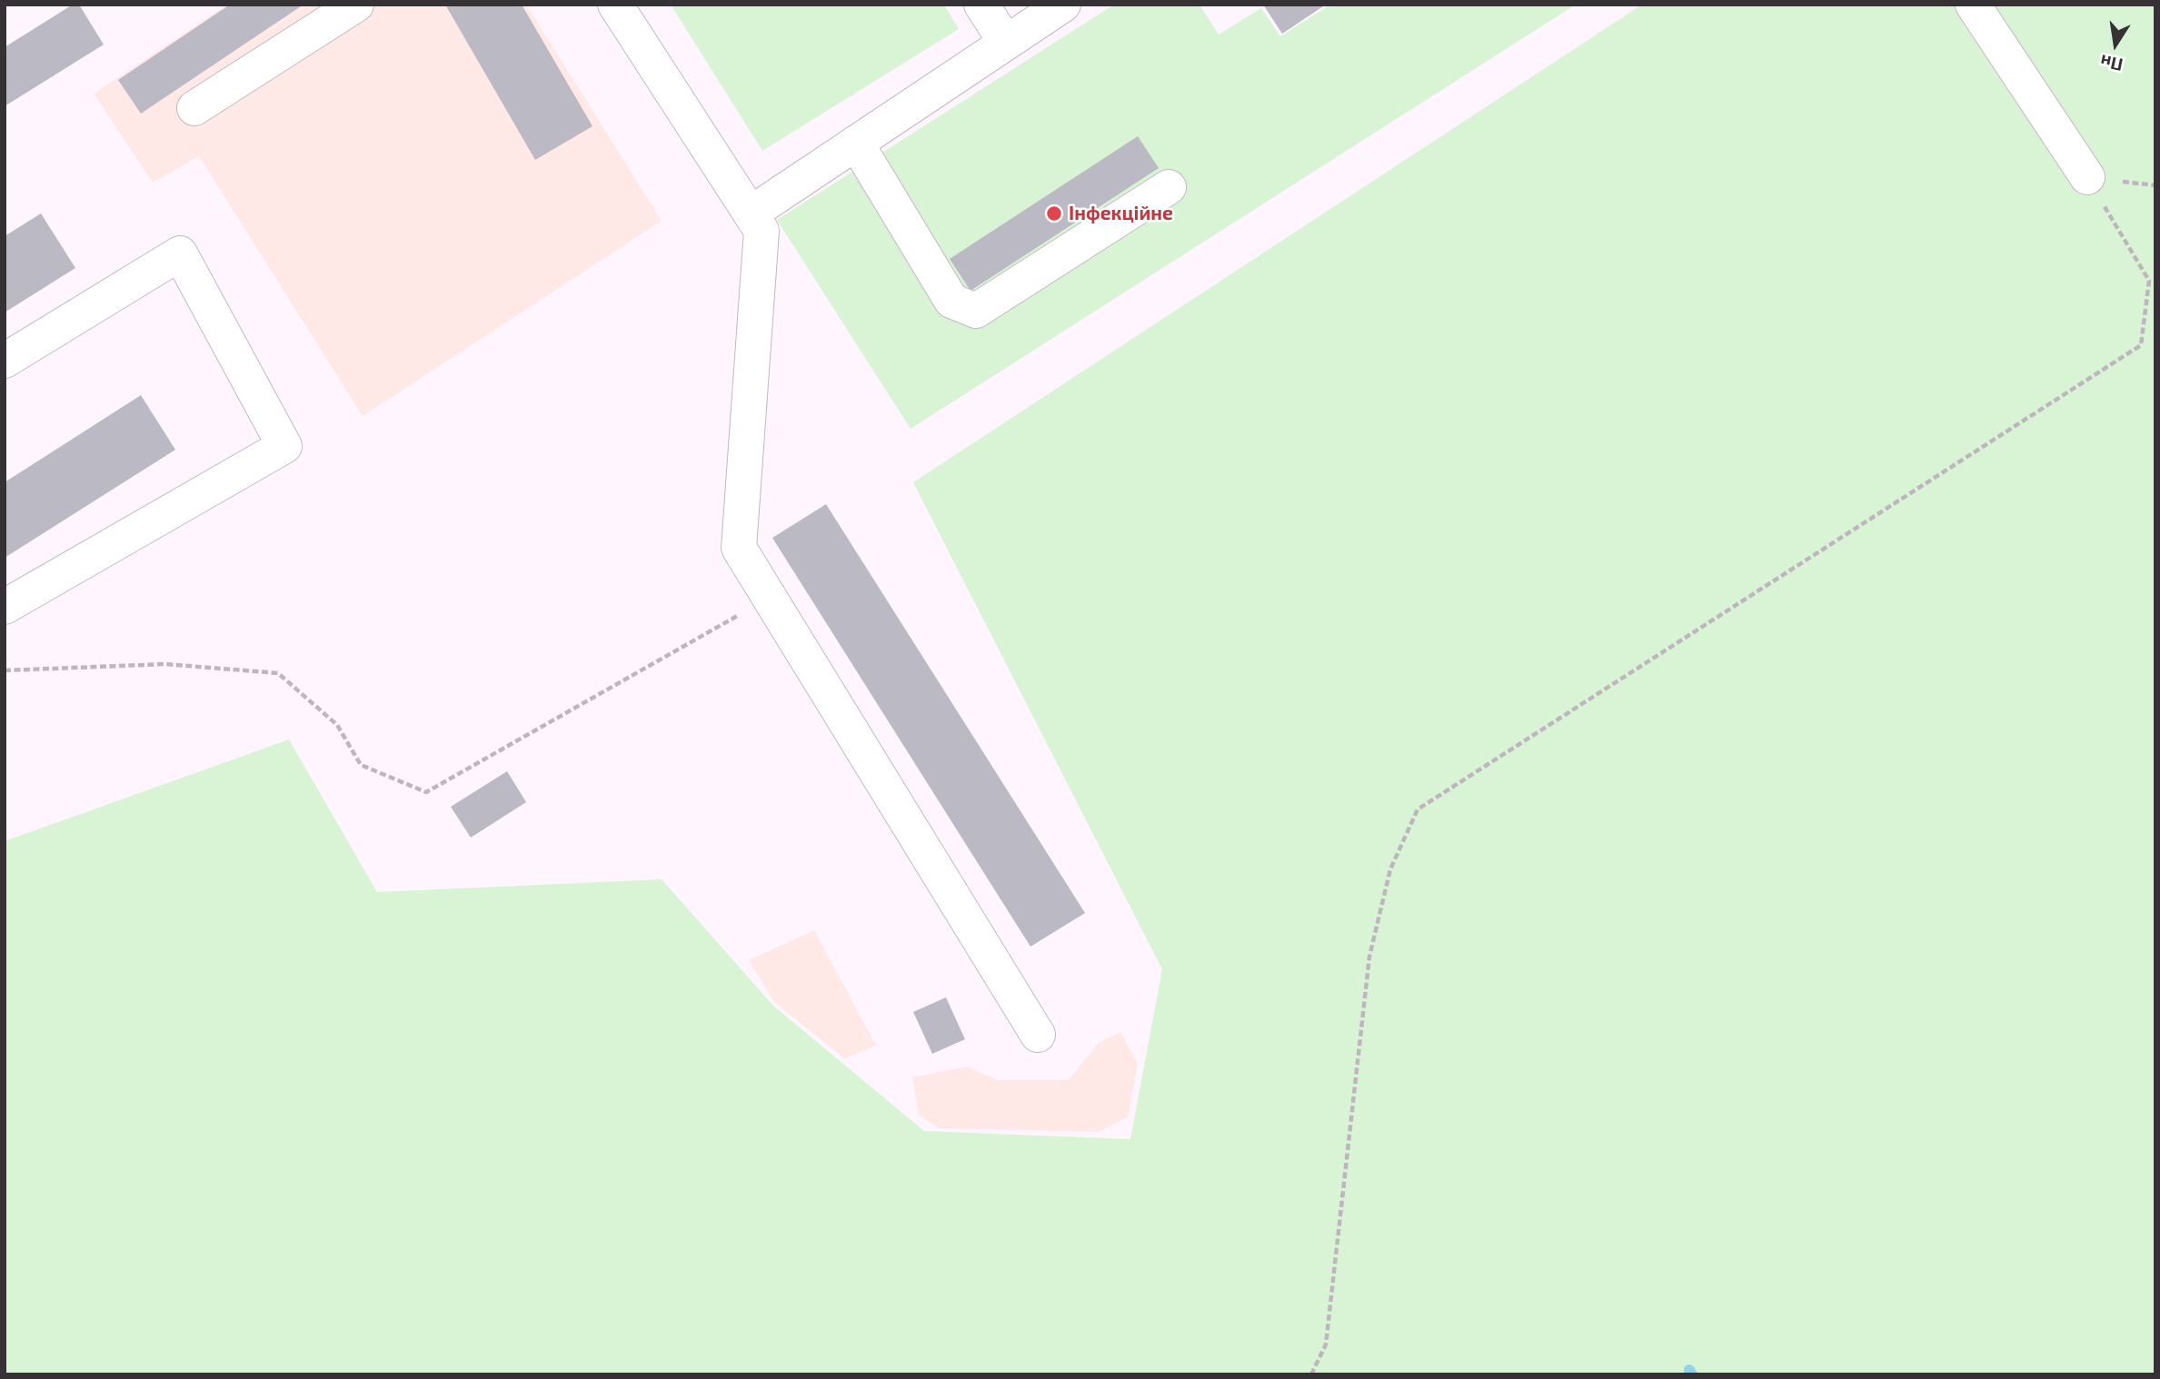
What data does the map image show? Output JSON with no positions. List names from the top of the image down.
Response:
{
  "places": ["Інфекційне"],
  "north": "bottom"
}
